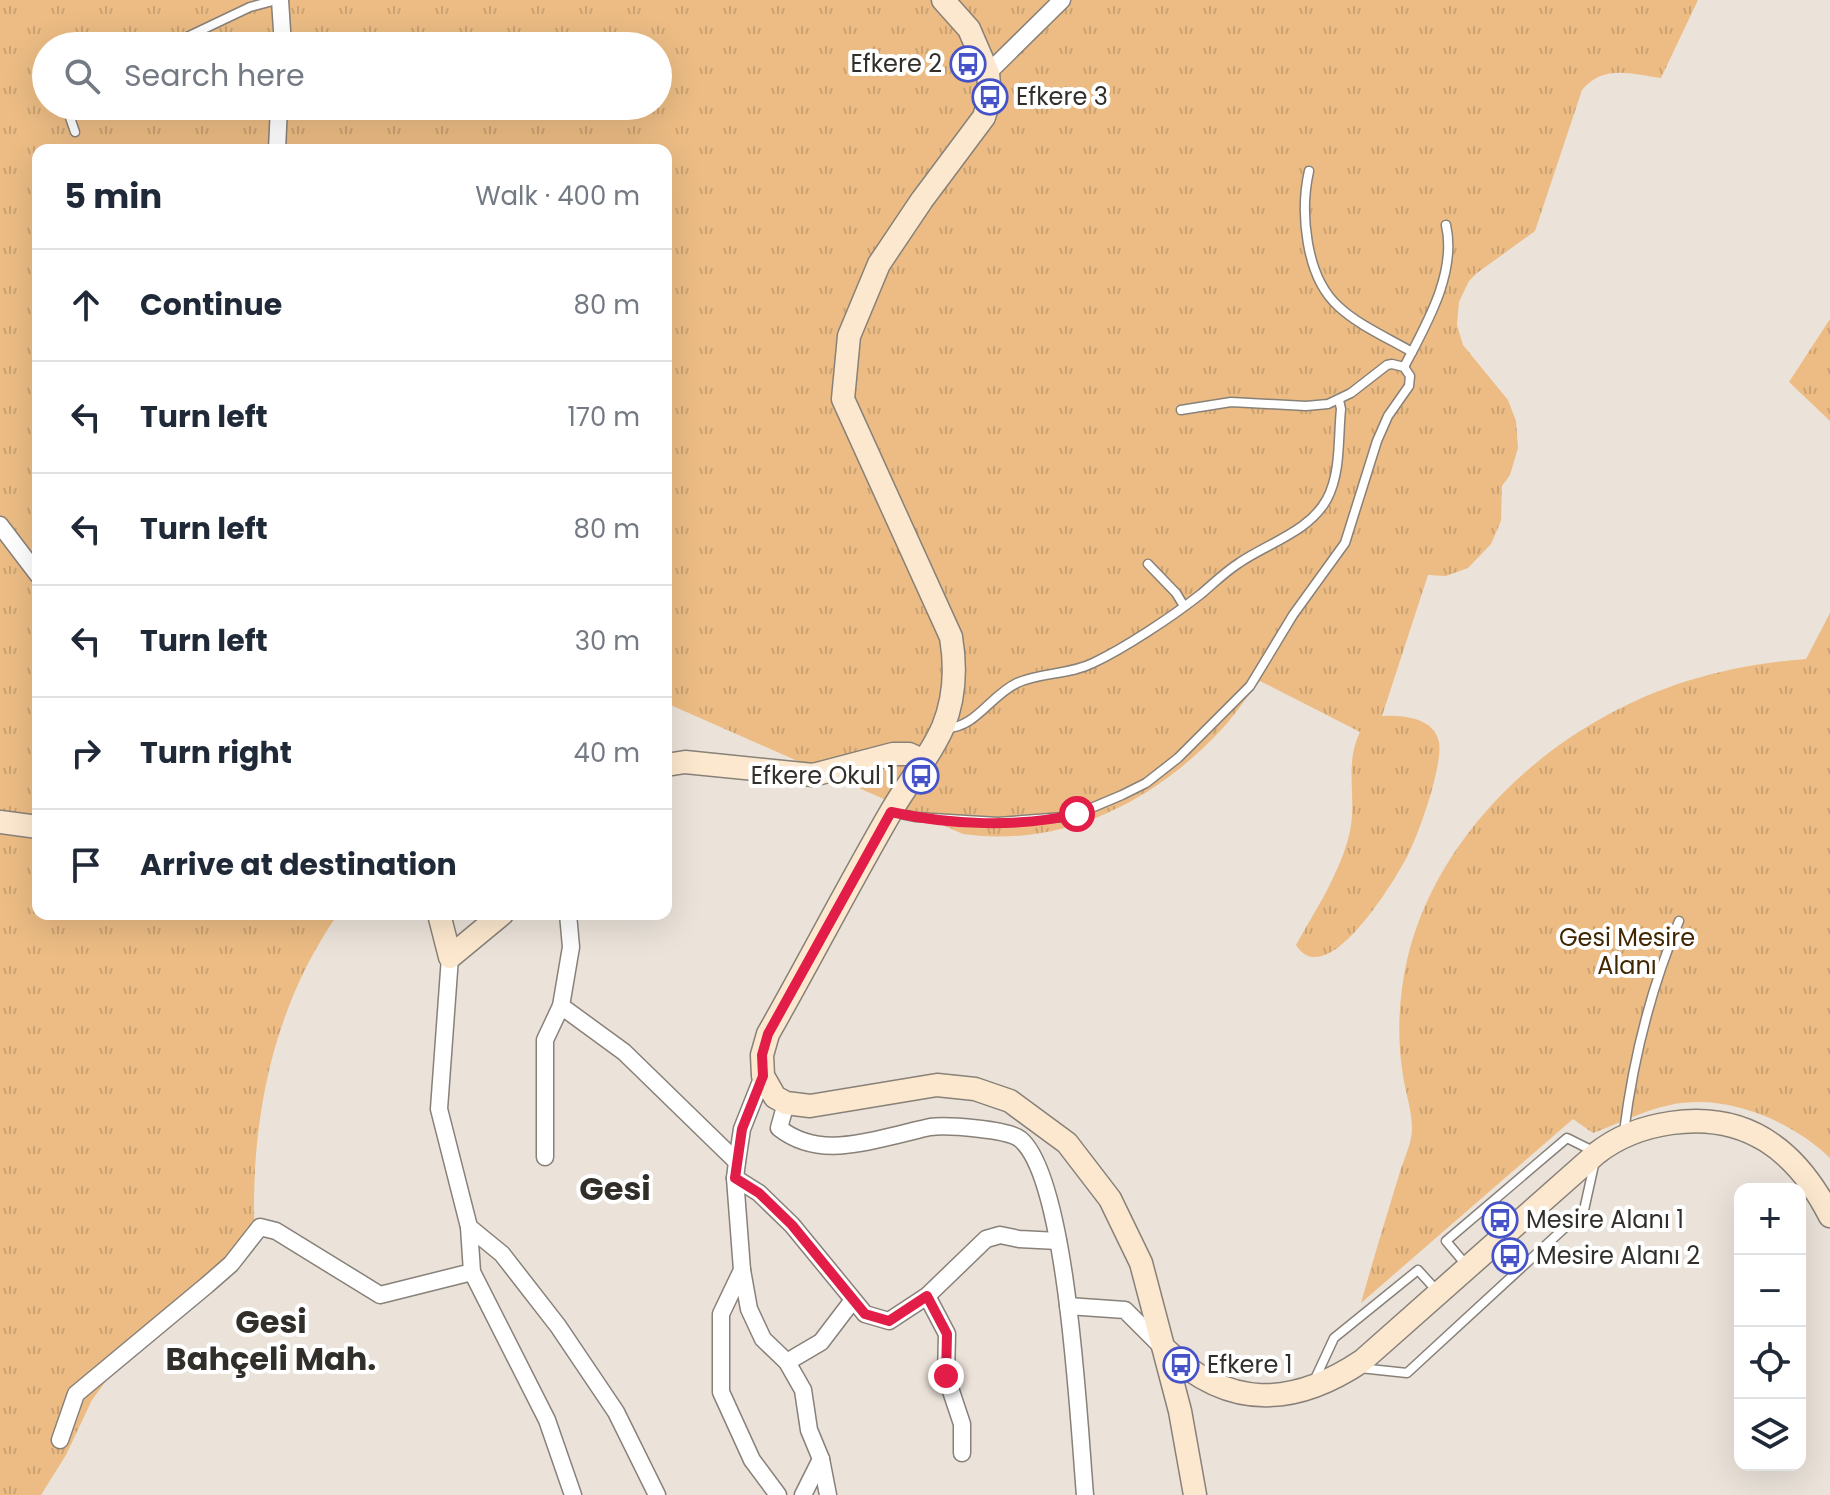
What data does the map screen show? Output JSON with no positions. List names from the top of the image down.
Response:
{
  "districts": ["Gesi", "Gesi Bahçeli Mah."],
  "parks": ["Gesi Mesire Alanı"],
  "places": {
    "bus stop": [
      "Efkere 2",
      "Efkere 3",
      "Efkere Okul 1",
      "Mesire Alanı 1",
      "Mesire Alanı 2",
      "Efkere 1"
    ]
  },
  "page": {
    "search": "Search here",
    "heading": ["5 min", "Walk · 400 m"],
    "list": [
      ["Continue", "80 m"],
      ["Turn left", "170 m"],
      ["Turn left", "80 m"],
      ["Turn left", "30 m"],
      ["Turn right", "40 m"],
      "Arrive at destination"
    ],
    "map_buttons": ["+", "−"]
  }
}
